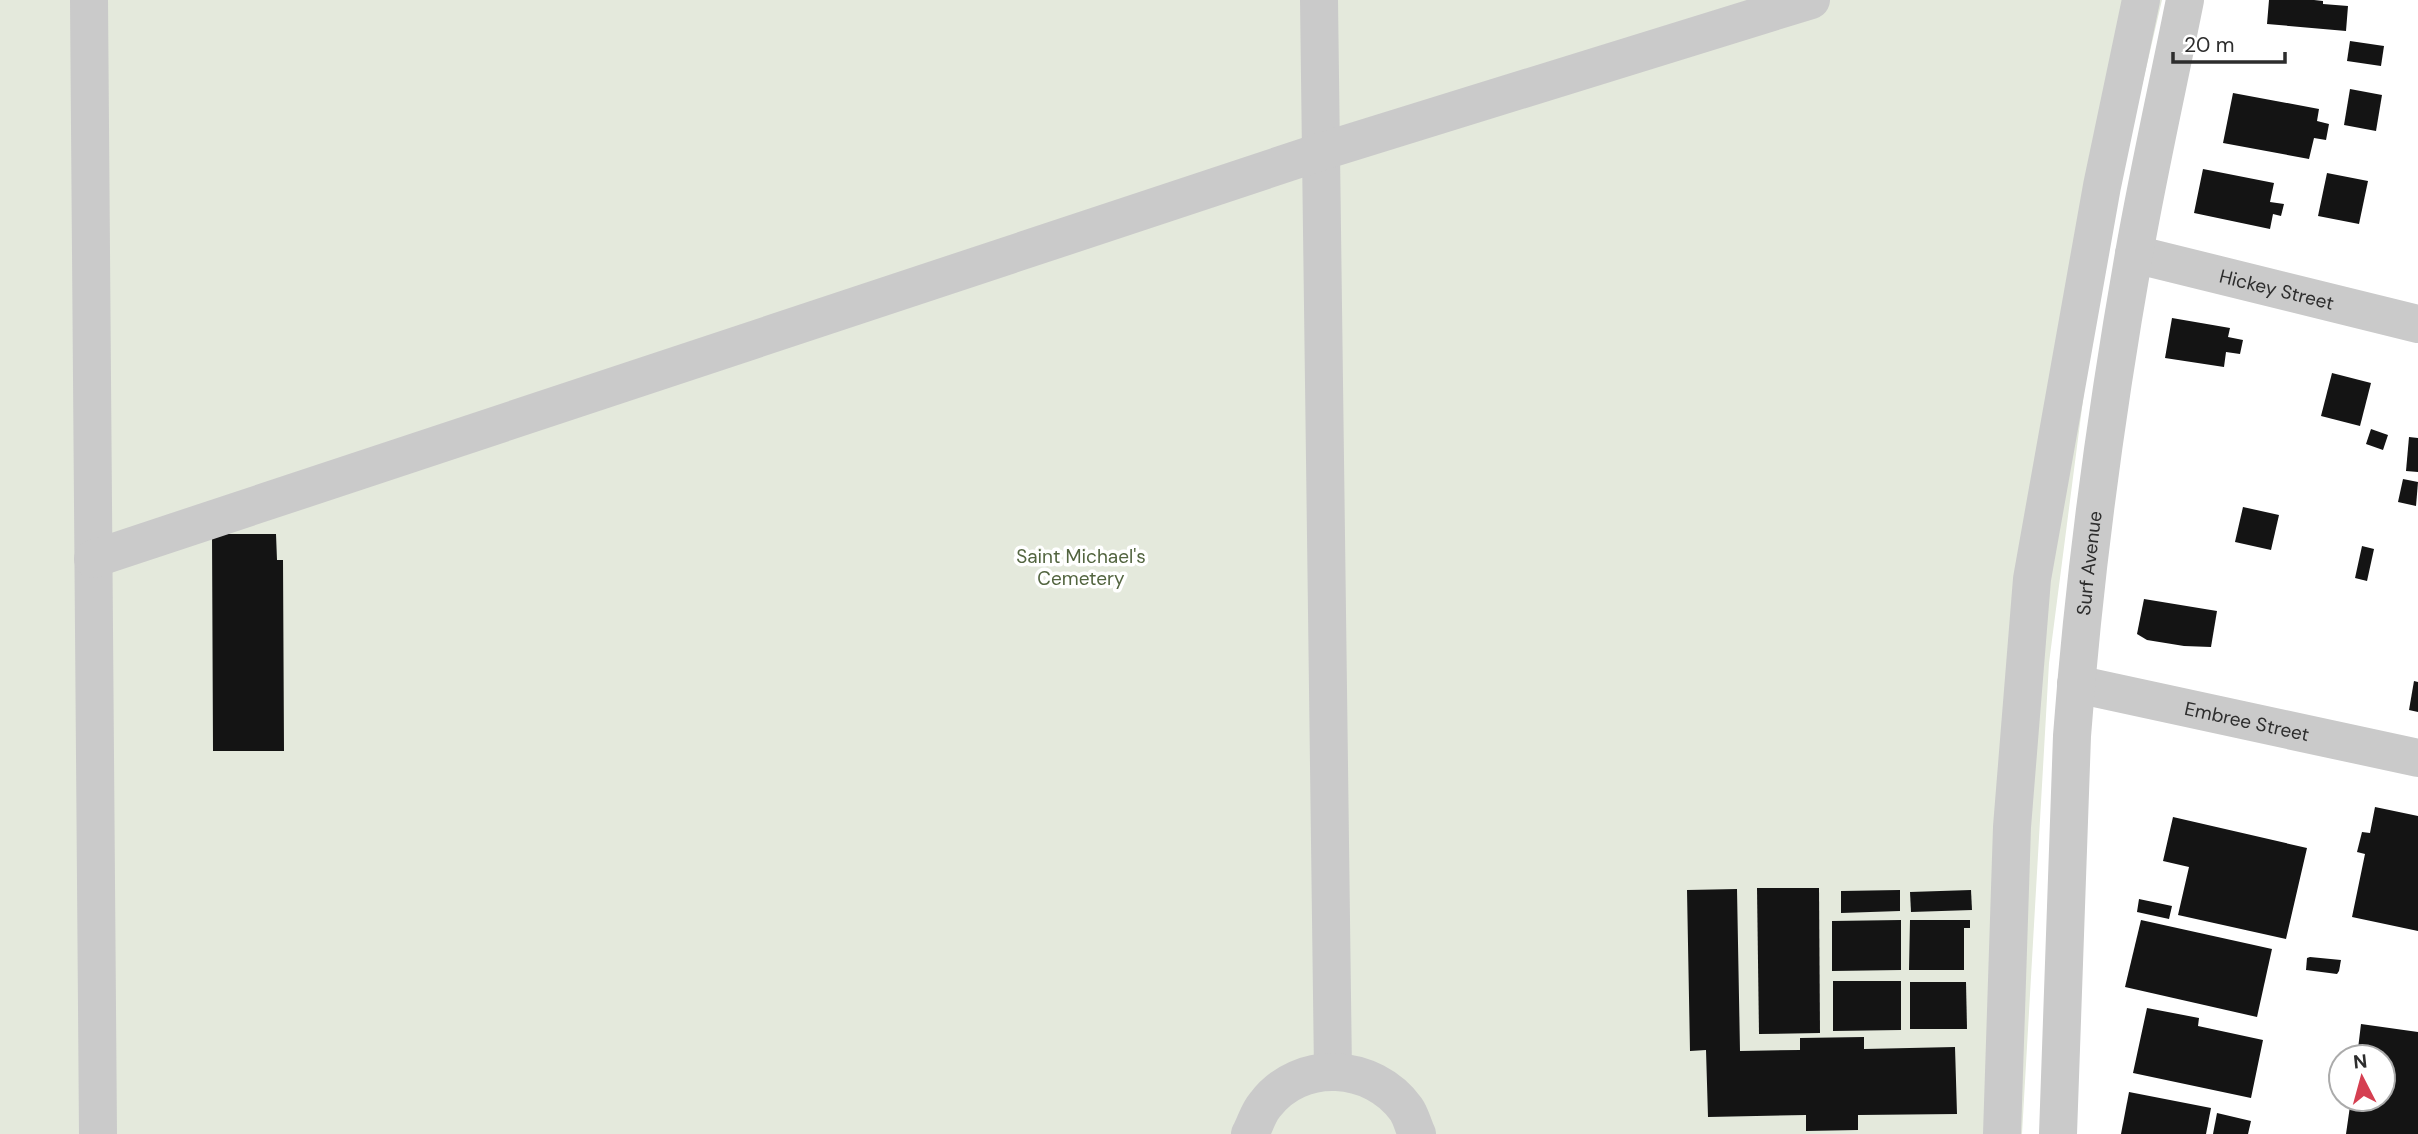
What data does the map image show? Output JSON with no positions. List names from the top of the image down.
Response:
{
  "streets": {
    "street": ["Hickey Street", "Surf Avenue", "Embree Street"]
  },
  "crossings": [
    ["Hickey Street", "Surf Avenue"],
    ["Surf Avenue", "Embree Street"]
  ],
  "parks": ["Saint Michael's Cemetery"],
  "scale_bar": "20 m",
  "north": "top"
}
